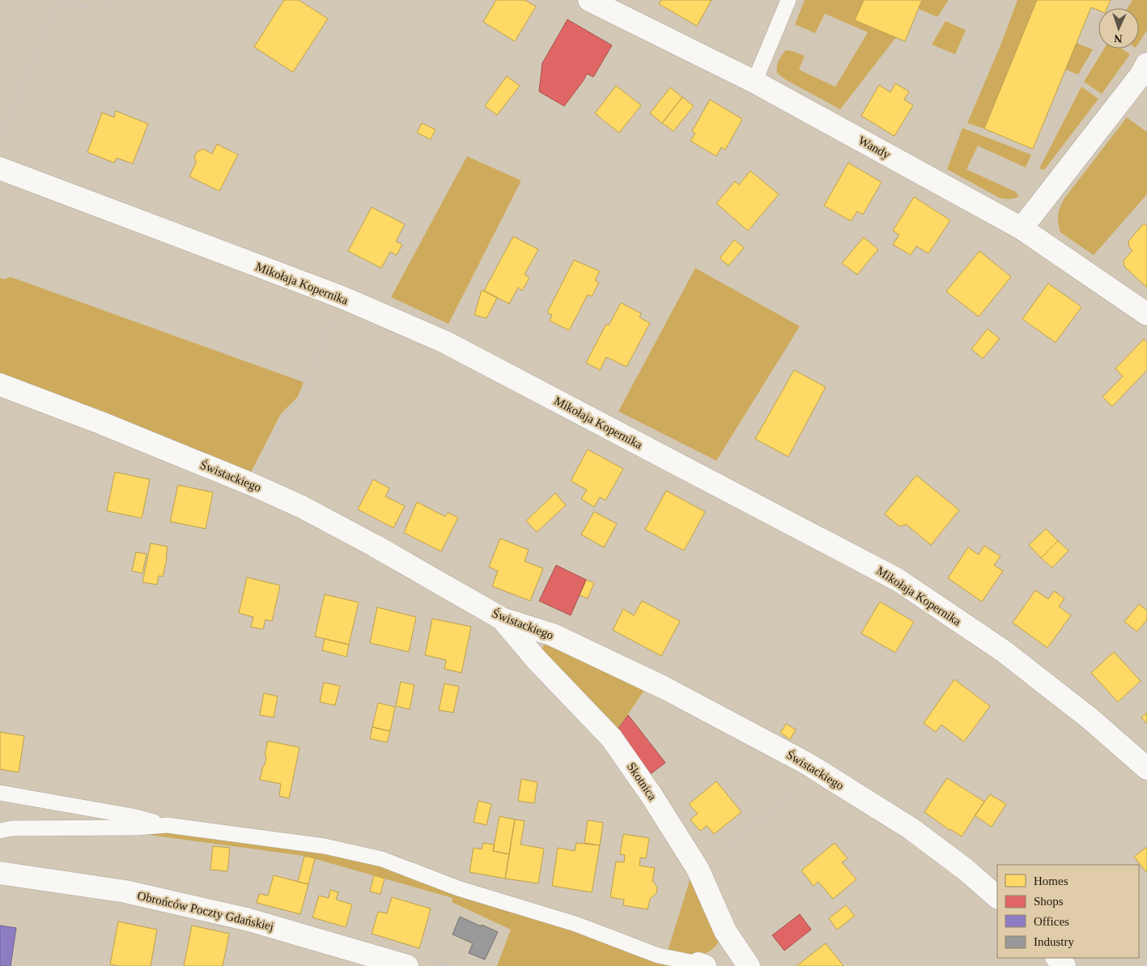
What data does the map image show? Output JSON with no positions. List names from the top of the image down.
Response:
{
  "streets": {
    "street": [
      "Wandy",
      "Mikołaja Kopernika",
      "Świstackiego",
      "Skotnica",
      "Obrońców Poczty Gdańskiej"
    ]
  },
  "crossings": [
    ["Świstackiego", "Skotnica"]
  ],
  "legend": [
    "Homes",
    "Shops",
    "Offices",
    "Industry"
  ],
  "north": "bottom"
}
